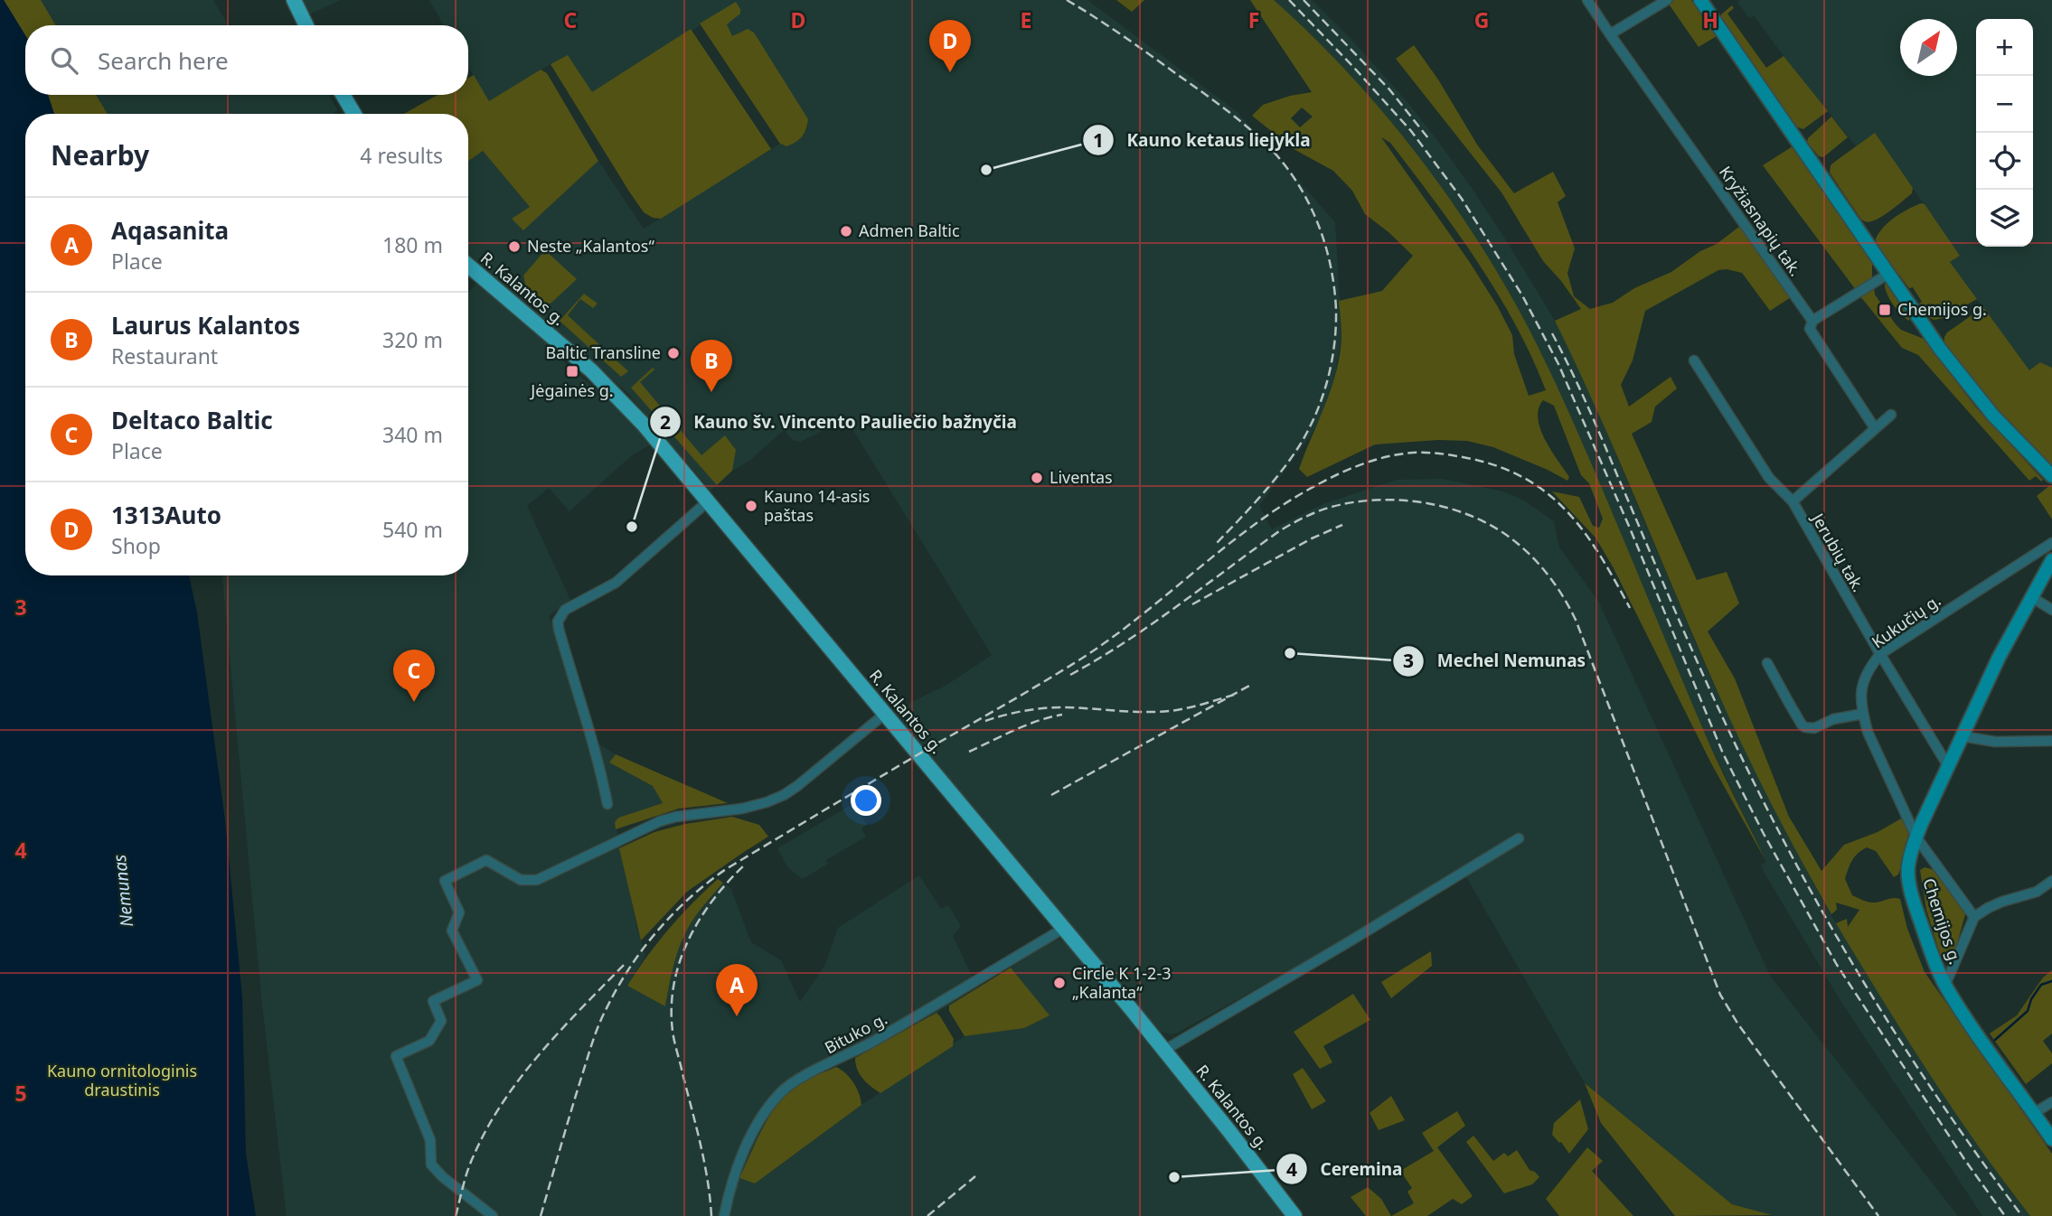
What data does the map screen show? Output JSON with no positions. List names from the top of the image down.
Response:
{
  "streets": {
    "main road": ["R. Kalantos g.", "Chemijos g."],
    "street": [
      "Kryžiasnapių tak.",
      "Jerubių tak.",
      "Kukučių g.",
      "Bituko g."
    ]
  },
  "crossings": [
    ["R. Kalantos g.", "Bituko g."],
    ["Jerubių tak.", "Kukučių g."],
    ["Jerubių tak.", "Chemijos g."],
    ["Kukučių g.", "Chemijos g."]
  ],
  "water": ["Nemunas"],
  "parks": ["Kauno ornitologinis draustinis"],
  "places": {
    "other": [
      "Kauno ketaus liejykla",
      "Admen Baltic",
      "Neste „Kalantos“",
      "Baltic Transline",
      "Liventas",
      "Kauno 14-asis paštas",
      "Kauno šv. Vincento Pauliečio bažnyčia",
      "Mechel Nemunas",
      "Circle K 1-2-3 „Kalanta“",
      "Ceremina"
    ],
    "transit": ["Chemijos g.", "Jėgainės g."]
  },
  "north": "top right",
  "page": {
    "map_buttons": ["+", "−"],
    "pins": [
      "D",
      "B",
      "C",
      "A"
    ],
    "search": "Search here",
    "heading": ["Nearby", "4 results"],
    "list": [
      {
        "mark": "A",
        "name": "Aqasanita",
        "note": "Place",
        "value": "180 m"
      },
      {
        "mark": "B",
        "name": "Laurus Kalantos",
        "note": "Restaurant",
        "value": "320 m"
      },
      {
        "mark": "C",
        "name": "Deltaco Baltic",
        "note": "Place",
        "value": "340 m"
      },
      {
        "mark": "D",
        "name": "1313Auto",
        "note": "Shop",
        "value": "540 m"
      }
    ]
  },
  "grid": {
    "columns": [
      "C",
      "D",
      "E",
      "F",
      "G",
      "H"
    ],
    "rows": ["3", "4", "5"]
  }
}
